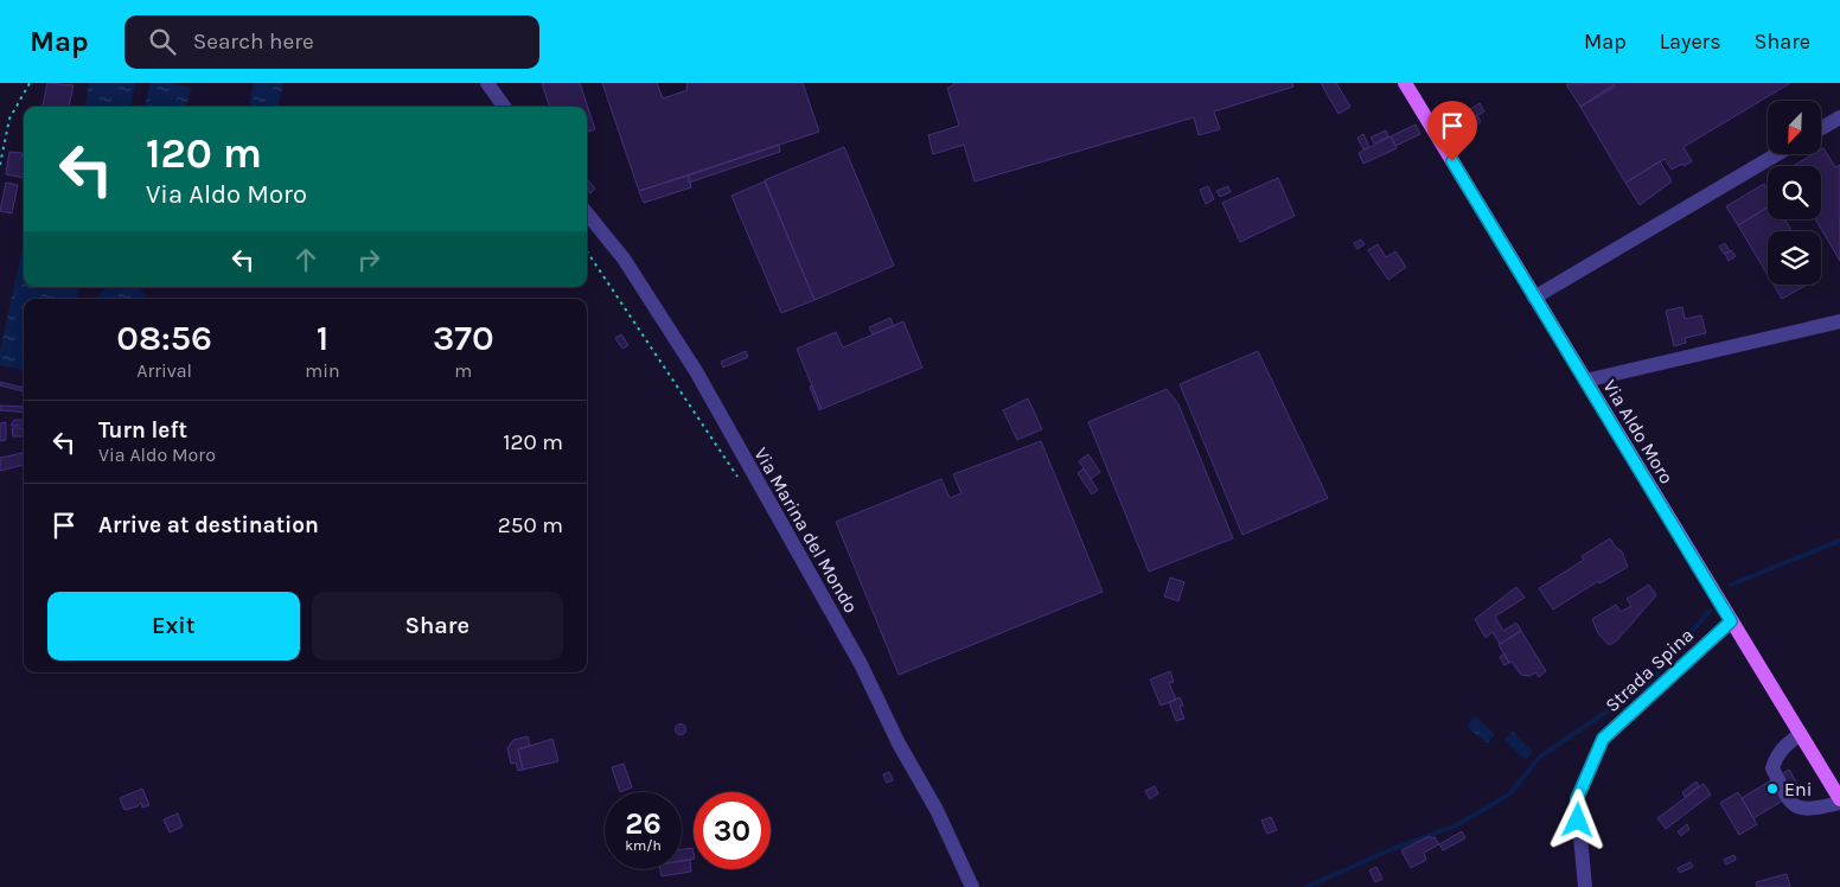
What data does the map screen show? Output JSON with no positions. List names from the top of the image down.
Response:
{
  "streets": {
    "main road": ["Via Aldo Moro"],
    "street": ["Via Marina del Mondo", "Strada Spina"]
  },
  "crossings": [
    ["Via Aldo Moro", "Strada Spina"]
  ],
  "places": ["Eni"],
  "north": "bottom left",
  "page": {
    "header": "Map",
    "search": "Search here",
    "nav": ["Map", "Layers", "Share"],
    "turn": ["120 m", "Via Aldo Moro"],
    "eta": [
      "08:56",
      "Arrival",
      "1",
      "min",
      "370",
      "m"
    ],
    "list": [
      {
        "name": "Turn left",
        "note": "Via Aldo Moro",
        "value": "120 m"
      },
      {
        "name": "Arrive at destination",
        "value": "250 m"
      }
    ],
    "buttons": ["Exit", "Share"],
    "speed": "26 km/h",
    "limit": "30"
  }
}
